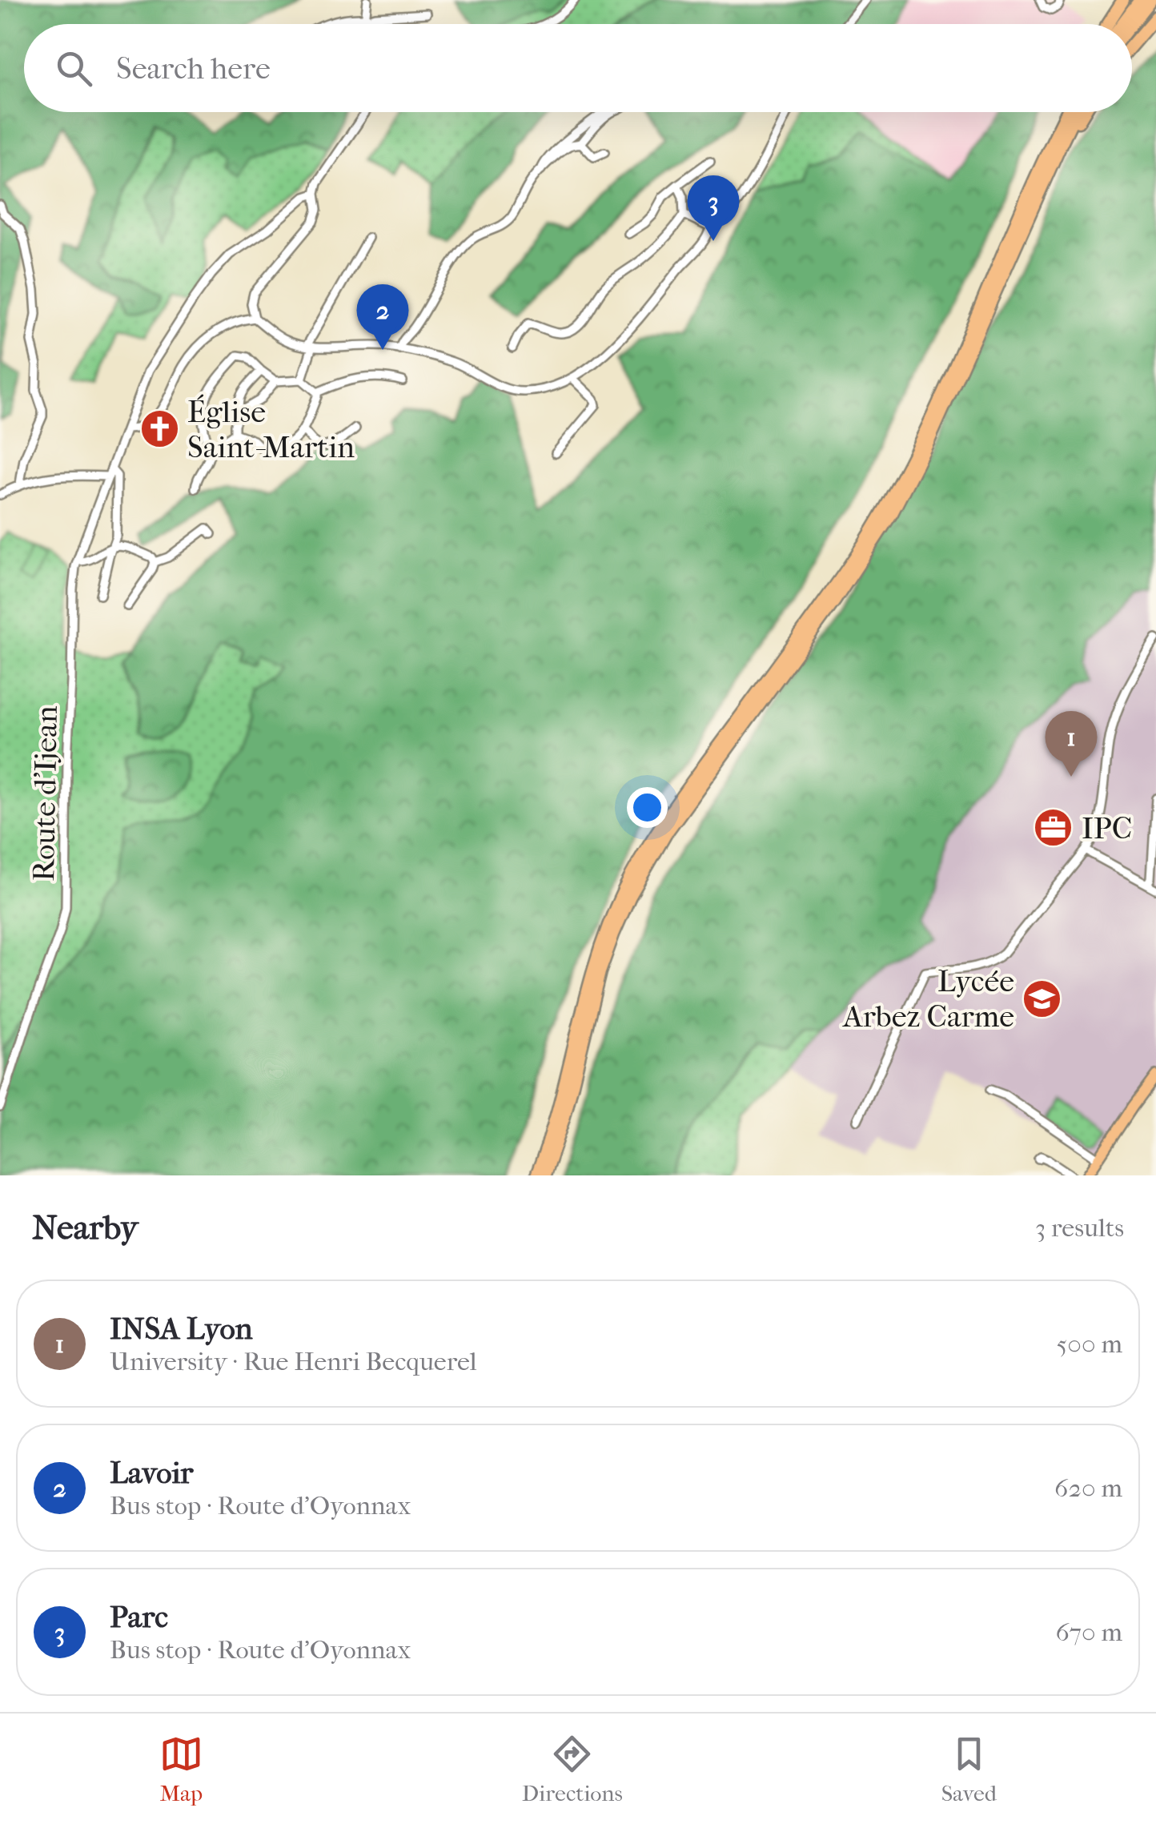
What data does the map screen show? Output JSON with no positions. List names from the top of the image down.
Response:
{
  "streets": {
    "street": ["Route d'Ijean"]
  },
  "places": {
    "church": ["Église Saint-Martin"],
    "office": ["IPC"],
    "school or university": ["Lycée Arbez Carme"]
  },
  "page": {
    "search": "Search here",
    "pins": ["3", "2", "1"],
    "heading": ["Nearby", "3 results"],
    "list": [
      {
        "mark": "1",
        "name": "INSA Lyon",
        "note": "University · Rue Henri Becquerel",
        "value": "500 m"
      },
      {
        "mark": "2",
        "name": "Lavoir",
        "note": "Bus stop · Route d'Oyonnax",
        "value": "620 m"
      },
      {
        "mark": "3",
        "name": "Parc",
        "note": "Bus stop · Route d'Oyonnax",
        "value": "670 m"
      }
    ],
    "nav": ["Map", "Directions", "Saved"]
  }
}
